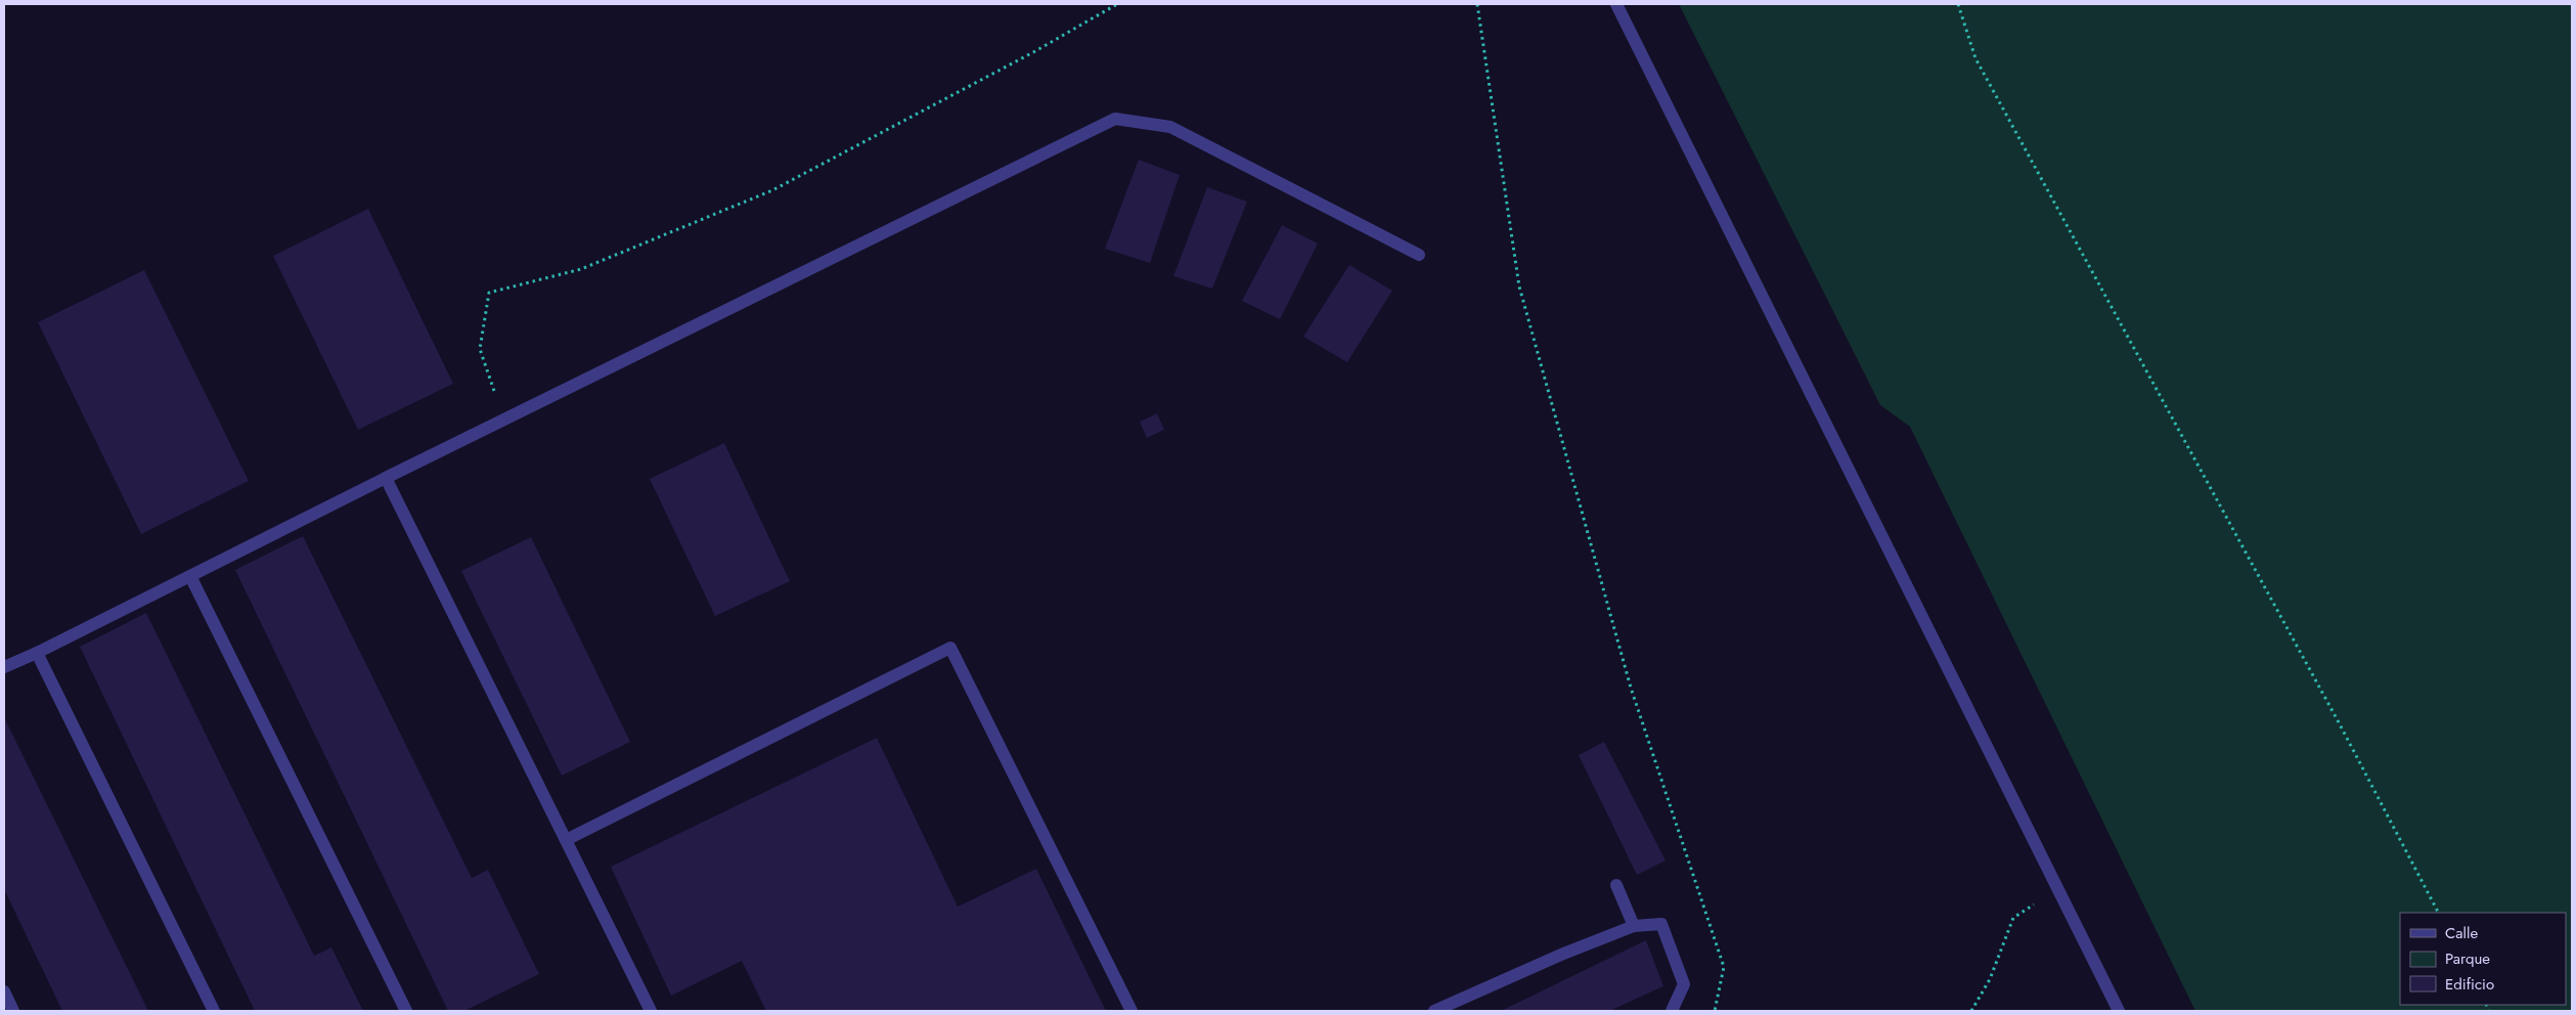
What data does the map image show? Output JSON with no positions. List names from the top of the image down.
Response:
{
  "legend": ["Calle", "Parque", "Edificio"]
}
